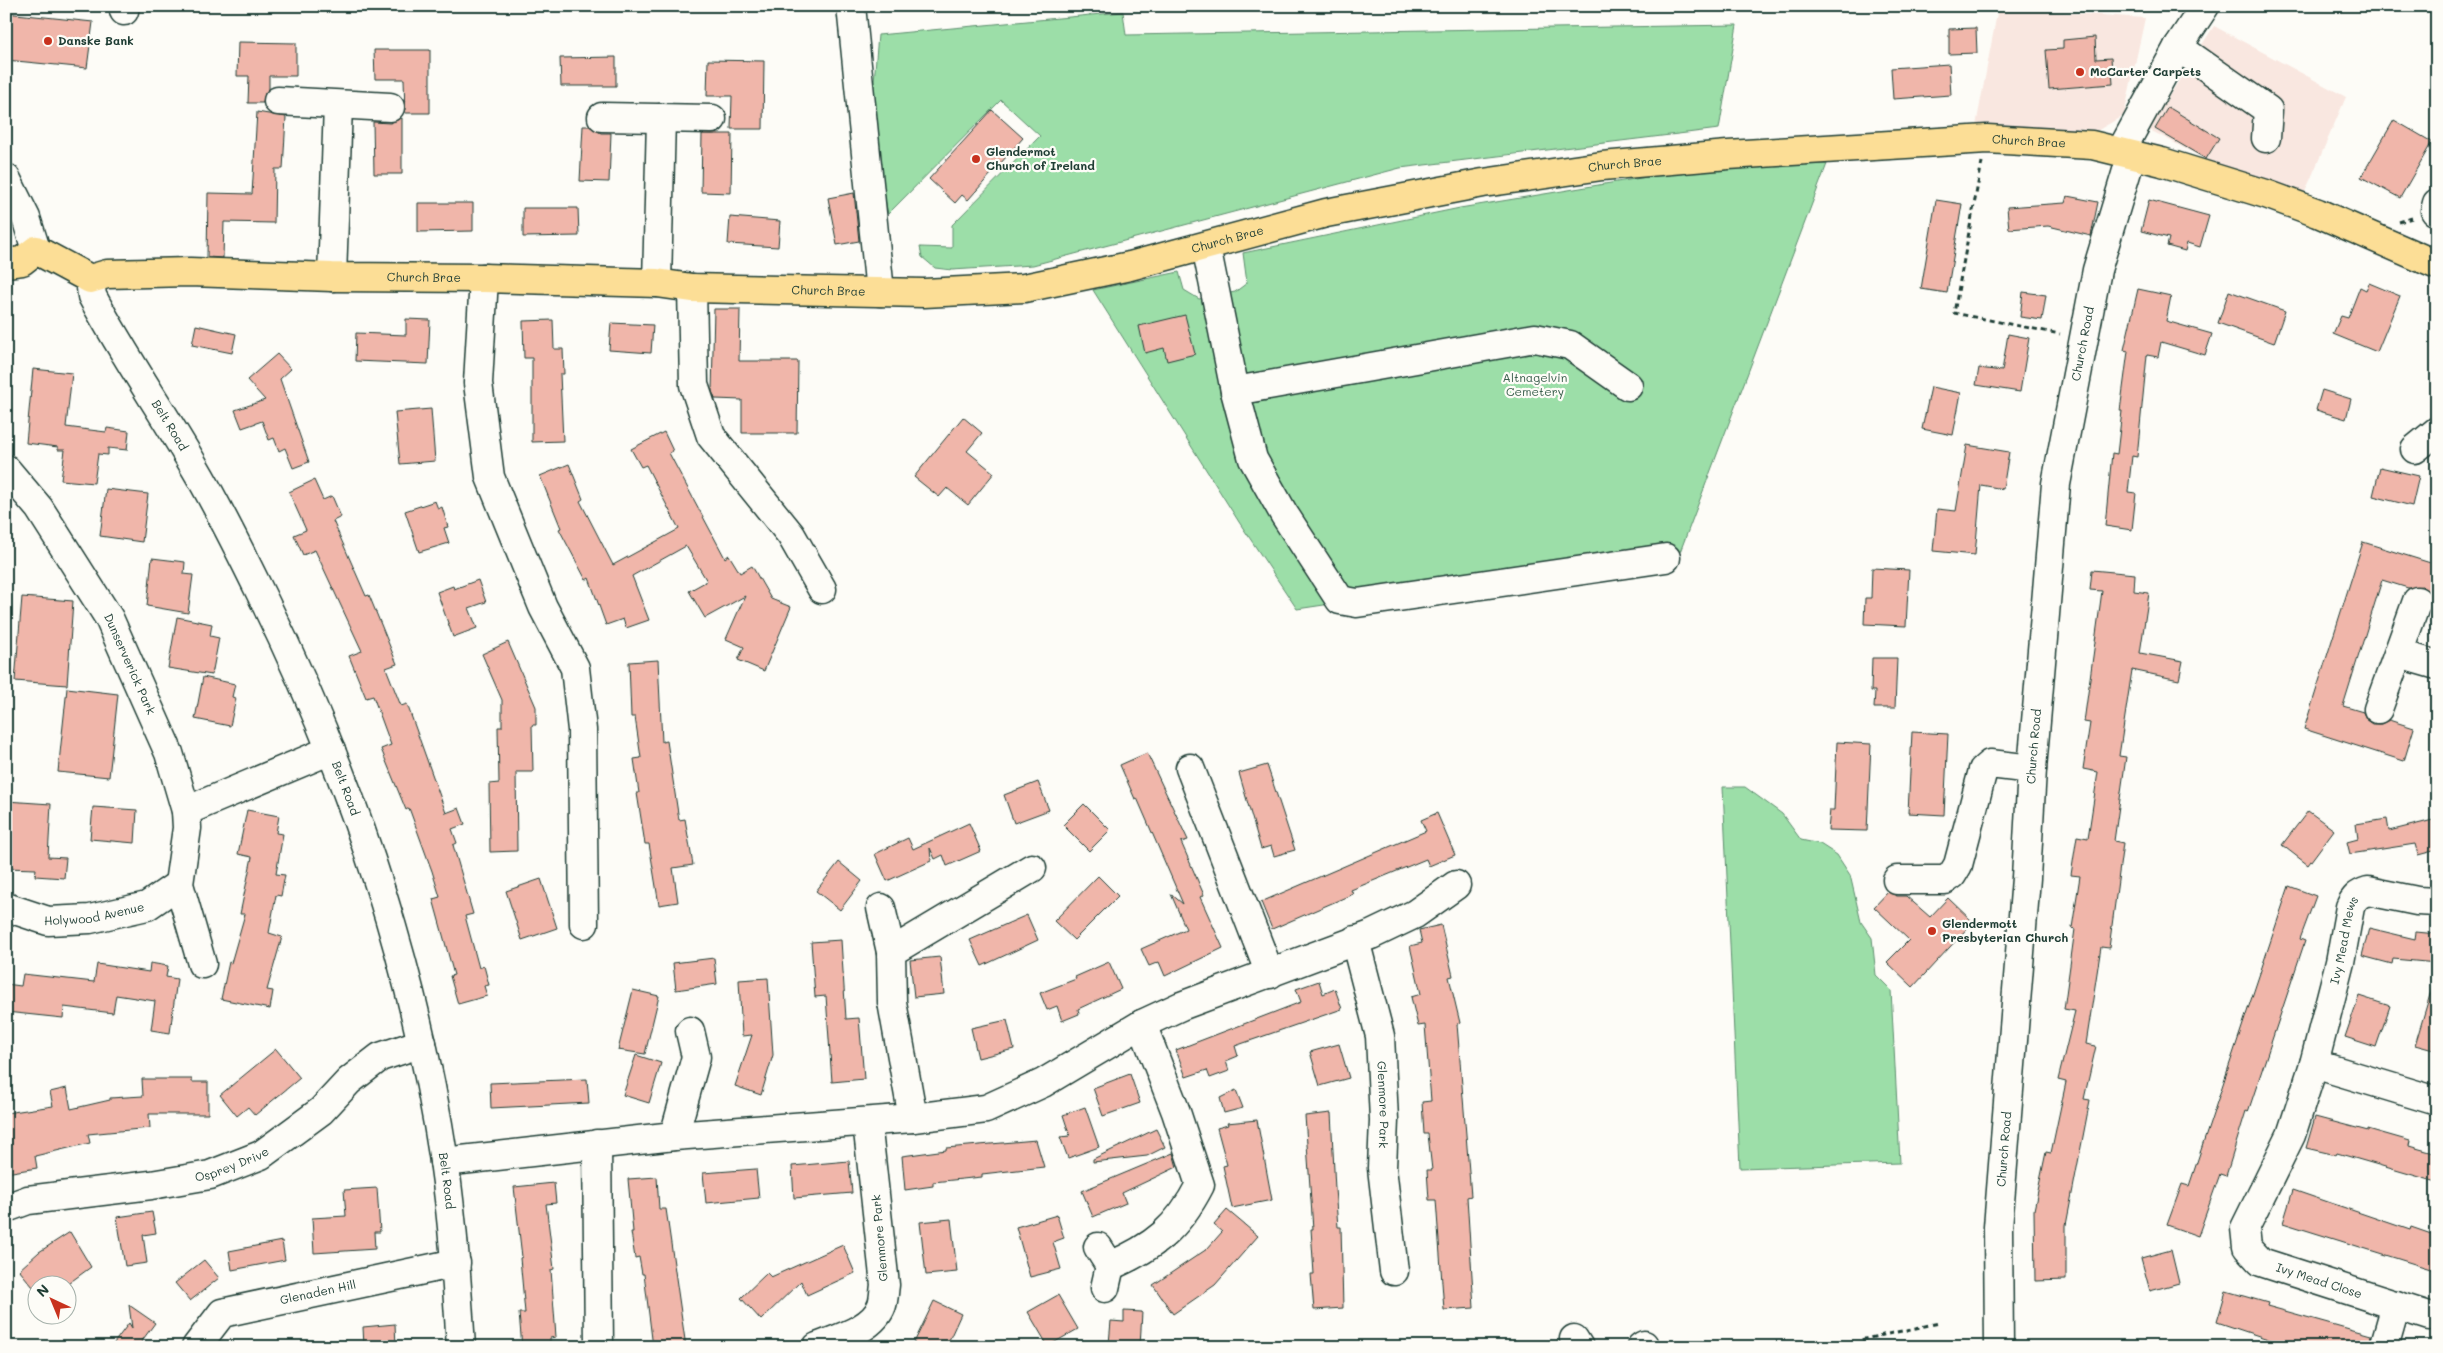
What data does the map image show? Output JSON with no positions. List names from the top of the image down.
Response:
{
  "streets": {
    "main road": ["Church Brae"],
    "street": [
      "Church Road",
      "Belt Road",
      "Dunserverick Park",
      "Holywood Avenue",
      "Ivy Mead Mews",
      "Glenmore Park",
      "Osprey Drive",
      "Ivy Mead Close",
      "Glenaden Hill"
    ]
  },
  "crossings": [
    ["Church Brae", "Church Road"],
    ["Church Brae", "Belt Road"],
    ["Belt Road", "Osprey Drive"],
    ["Belt Road", "Glenaden Hill"],
    ["Dunserverick Park", "Holywood Avenue"],
    ["Ivy Mead Mews", "Ivy Mead Close"]
  ],
  "parks": ["Altnagelvin Cemetery"],
  "places": [
    "Danske Bank",
    "McCarter Carpets",
    "Glendermot Church of Ireland",
    "Glendermott Presbyterian Church"
  ],
  "north": "top left"
}
